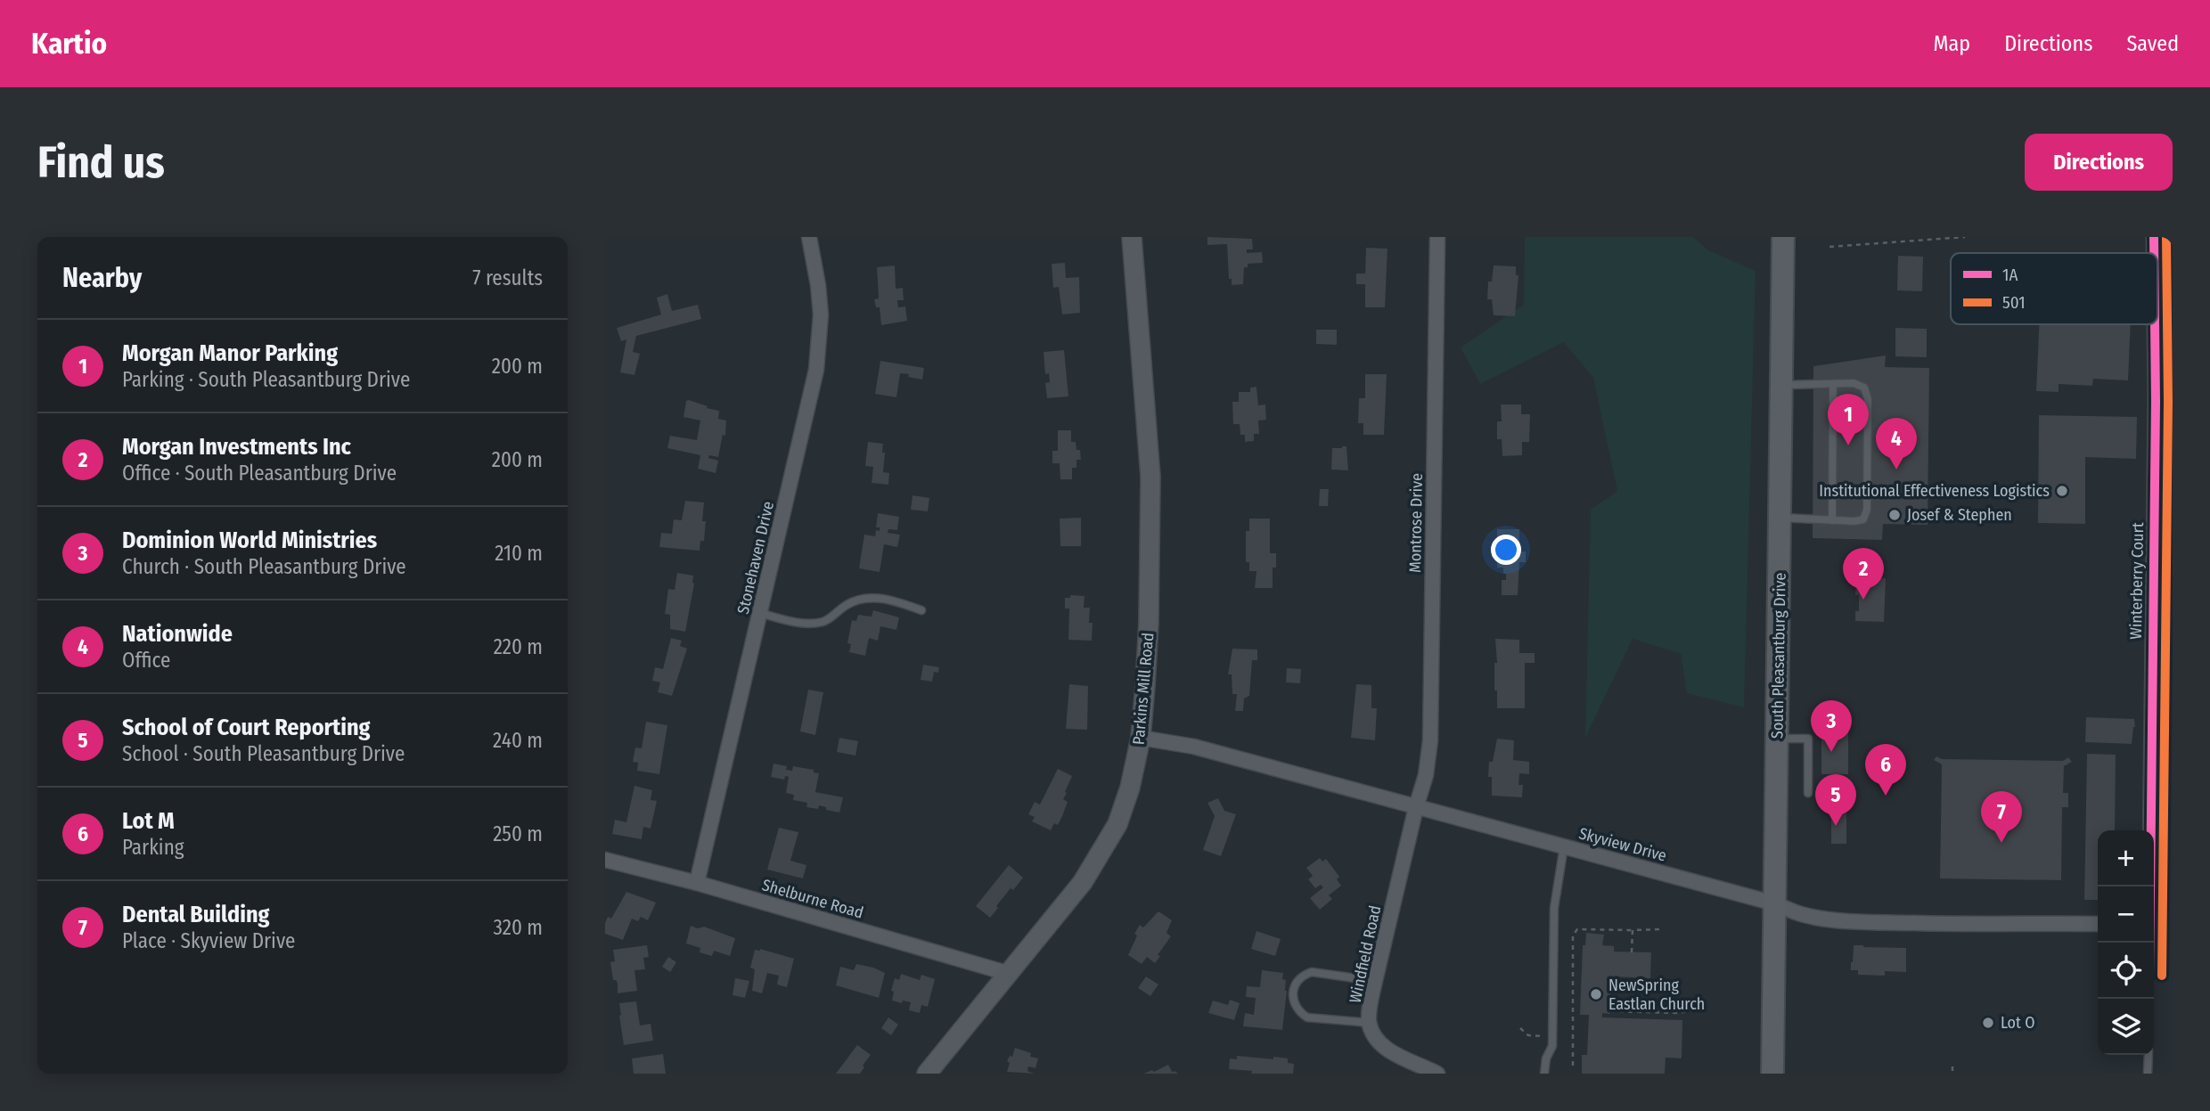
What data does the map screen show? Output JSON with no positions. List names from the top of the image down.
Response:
{
  "streets": {
    "main road": ["South Pleasantburg Drive"],
    "street": [
      "Montrose Drive",
      "Stonehaven Drive",
      "Winterberry Court",
      "Parkins Mill Road",
      "Skyview Drive",
      "Shelburne Road",
      "Windfield Road"
    ]
  },
  "crossings": [
    ["Montrose Drive", "Skyview Drive"],
    ["Montrose Drive", "Windfield Road"],
    ["Stonehaven Drive", "Shelburne Road"],
    ["South Pleasantburg Drive", "Skyview Drive"],
    ["Parkins Mill Road", "Skyview Drive"],
    ["Parkins Mill Road", "Shelburne Road"],
    ["Skyview Drive", "Windfield Road"]
  ],
  "places": [
    "Institutional Effectiveness Logistics",
    "Josef & Stephen",
    "NewSpring Eastlan Church",
    "Lot O"
  ],
  "lines": ["transit line 1A", "transit line 501"],
  "legend": ["1A", "501"],
  "page": {
    "header": "Kartio",
    "nav": ["Map", "Directions", "Saved"],
    "buttons": "Directions",
    "title": "Find us",
    "heading": ["Nearby", "7 results"],
    "list": [
      {
        "mark": "1",
        "name": "Morgan Manor Parking",
        "note": "Parking · South Pleasantburg Drive",
        "value": "200 m"
      },
      {
        "mark": "2",
        "name": "Morgan Investments Inc",
        "note": "Office · South Pleasantburg Drive",
        "value": "200 m"
      },
      {
        "mark": "3",
        "name": "Dominion World Ministries",
        "note": "Church · South Pleasantburg Drive",
        "value": "210 m"
      },
      {
        "mark": "4",
        "name": "Nationwide",
        "note": "Office",
        "value": "220 m"
      },
      {
        "mark": "5",
        "name": "School of Court Reporting",
        "note": "School · South Pleasantburg Drive",
        "value": "240 m"
      },
      {
        "mark": "6",
        "name": "Lot M",
        "note": "Parking",
        "value": "250 m"
      },
      {
        "mark": "7",
        "name": "Dental Building",
        "note": "Place · Skyview Drive",
        "value": "320 m"
      }
    ],
    "pins": [
      "1",
      "4",
      "2",
      "3",
      "6",
      "5",
      "7"
    ],
    "map_buttons": ["+", "−"]
  }
}
